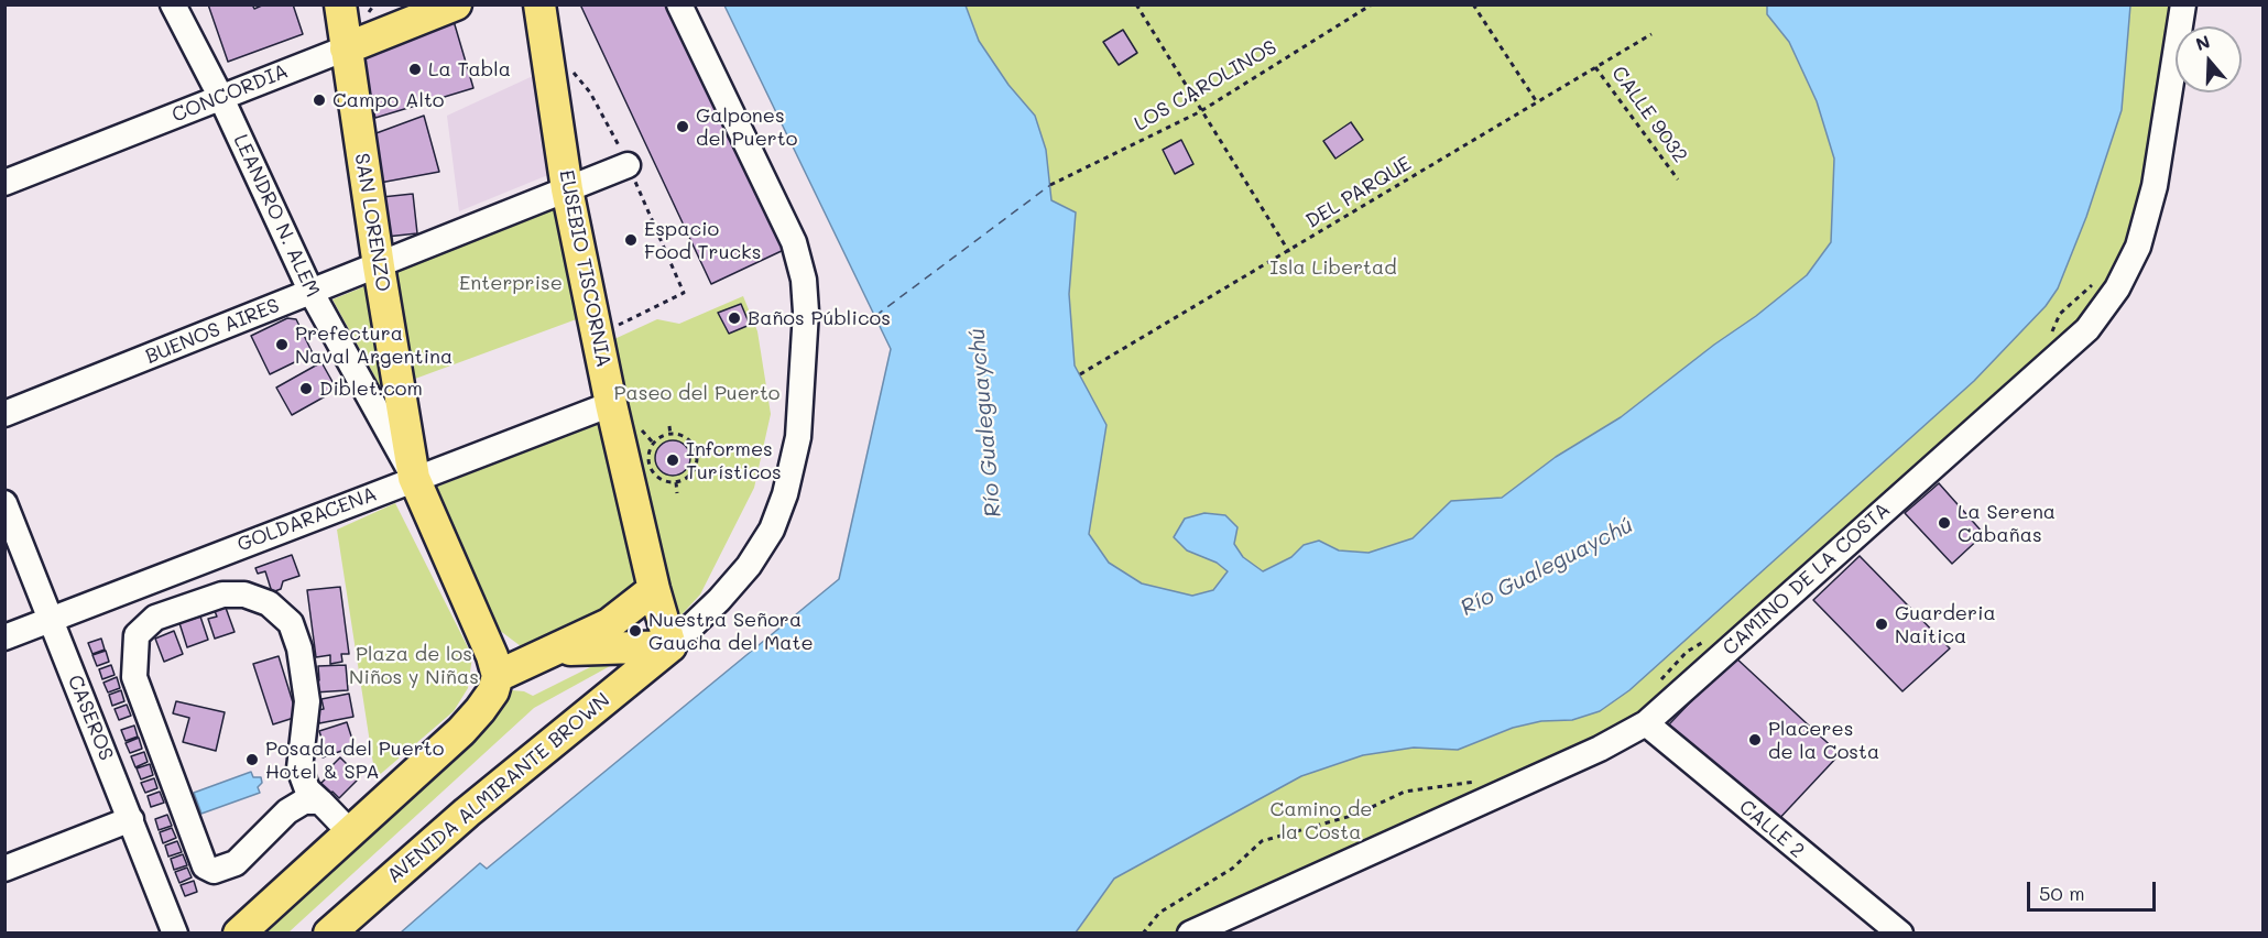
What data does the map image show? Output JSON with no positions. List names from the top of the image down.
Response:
{
  "streets": {
    "main road": [
      "CONCORDIA",
      "LEANDRO N. ALEM",
      "SAN LORENZO",
      "EUSEBIO TISCORNIA",
      "AVENIDA ALMIRANTE BROWN"
    ],
    "street": [
      "BUENOS AIRES",
      "GOLDARACENA",
      "CAMINO DE LA COSTA",
      "CASEROS",
      "CALLE 2"
    ],
    "path": ["LOS CAROLINOS", "CALLE 9032", "DEL PARQUE"]
  },
  "crossings": [
    ["CONCORDIA", "LEANDRO N. ALEM"],
    ["CONCORDIA", "SAN LORENZO"],
    ["CALLE 9032", "DEL PARQUE"],
    ["LEANDRO N. ALEM", "SAN LORENZO"],
    ["LEANDRO N. ALEM", "BUENOS AIRES"],
    ["LEANDRO N. ALEM", "GOLDARACENA"],
    ["SAN LORENZO", "BUENOS AIRES"],
    ["SAN LORENZO", "GOLDARACENA"],
    ["EUSEBIO TISCORNIA", "BUENOS AIRES"],
    ["EUSEBIO TISCORNIA", "GOLDARACENA"],
    ["EUSEBIO TISCORNIA", "AVENIDA ALMIRANTE BROWN"],
    ["GOLDARACENA", "CASEROS"],
    ["CAMINO DE LA COSTA", "CALLE 2"]
  ],
  "water": ["Río Gualeguaychú"],
  "parks": [
    "Isla Libertad",
    "Enterprise",
    "Paseo del Puerto",
    "Plaza de los Niños y Niñas",
    "Camino de la Costa"
  ],
  "places": [
    "La Tabla",
    "Campo Alto",
    "Galpones del Puerto",
    "Espacio Food Trucks",
    "Baños Públicos",
    "Prefectura Naval Argentina",
    "Diblet.com",
    "Informes Turísticos",
    "La Serena Cabañas",
    "Guarderia Naitica",
    "Nuestra Señora Gaucha del Mate",
    "Placeres de la Costa",
    "Posada del Puerto Hotel & SPA"
  ],
  "scale_bar": "50 m",
  "north": "top"
}
